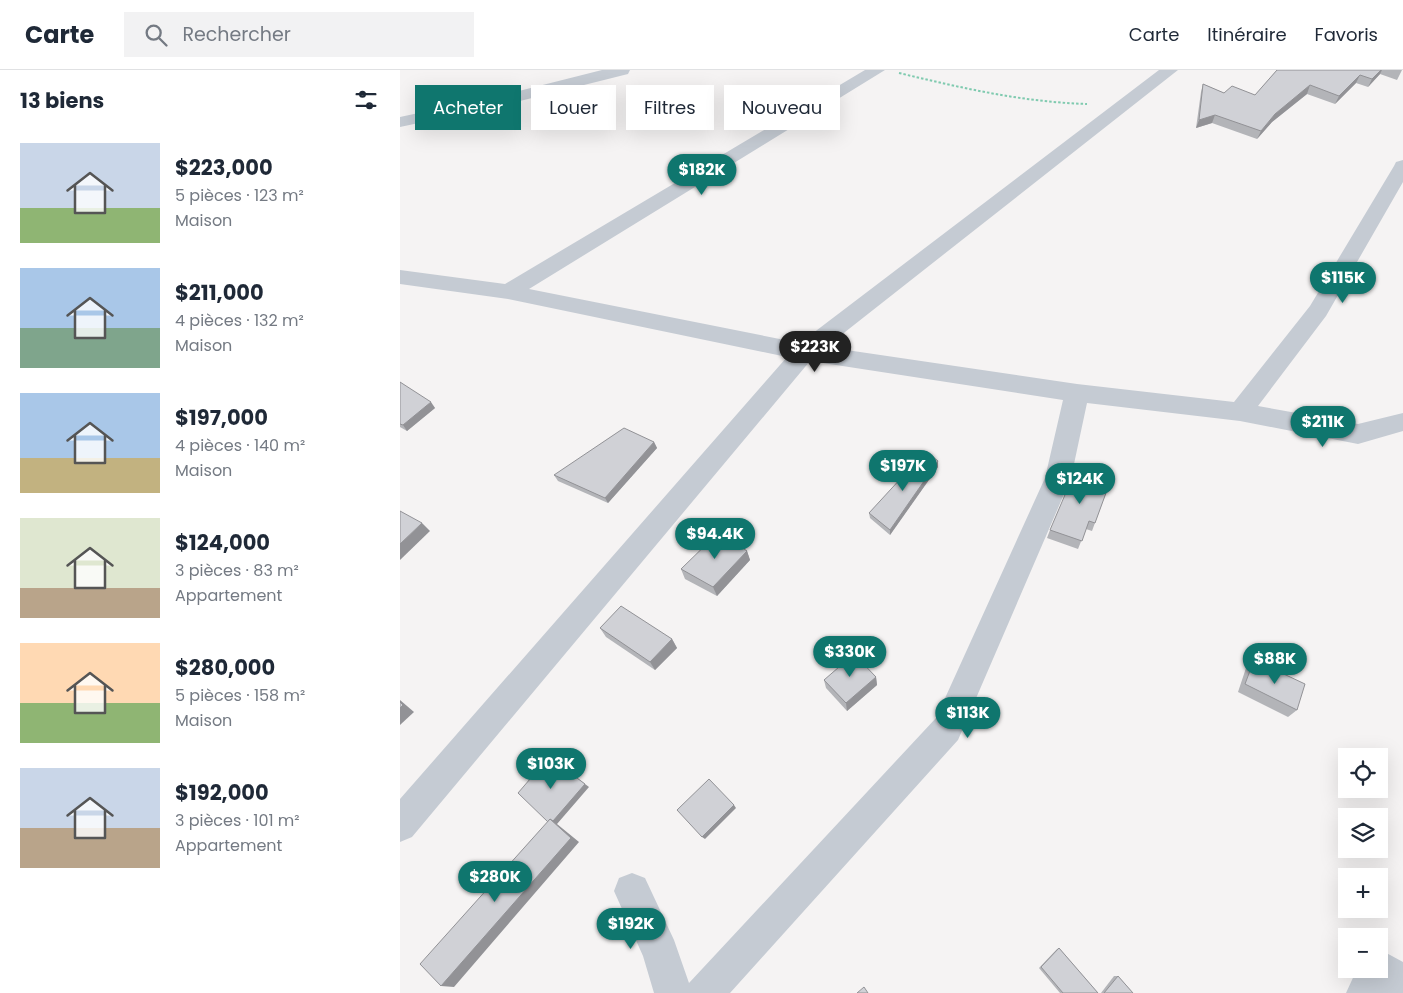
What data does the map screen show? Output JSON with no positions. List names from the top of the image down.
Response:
{
  "page": {
    "header": "Carte",
    "search": "Rechercher",
    "nav": ["Carte", "Itinéraire", "Favoris"],
    "heading": "13 biens",
    "chip": [
      "Acheter",
      "Louer",
      "Filtres",
      "Nouveau"
    ],
    "list": [
      {
        "name": "$223,000",
        "note": "5 pièces · 123 m² · Maison"
      },
      {
        "name": "$211,000",
        "note": "4 pièces · 132 m² · Maison"
      },
      {
        "name": "$197,000",
        "note": "4 pièces · 140 m² · Maison"
      },
      {
        "name": "$124,000",
        "note": "3 pièces · 83 m² · Appartement"
      },
      {
        "name": "$280,000",
        "note": "5 pièces · 158 m² · Maison"
      },
      {
        "name": "$192,000",
        "note": "3 pièces · 101 m² · Appartement"
      }
    ],
    "price": [
      "$182K",
      "$115K",
      "$223K",
      "$211K",
      "$197K",
      "$124K",
      "$94.4K",
      "$330K",
      "$88K",
      "$113K",
      "$103K",
      "$280K",
      "$192K"
    ],
    "map_buttons": ["+", "−"]
  }
}
